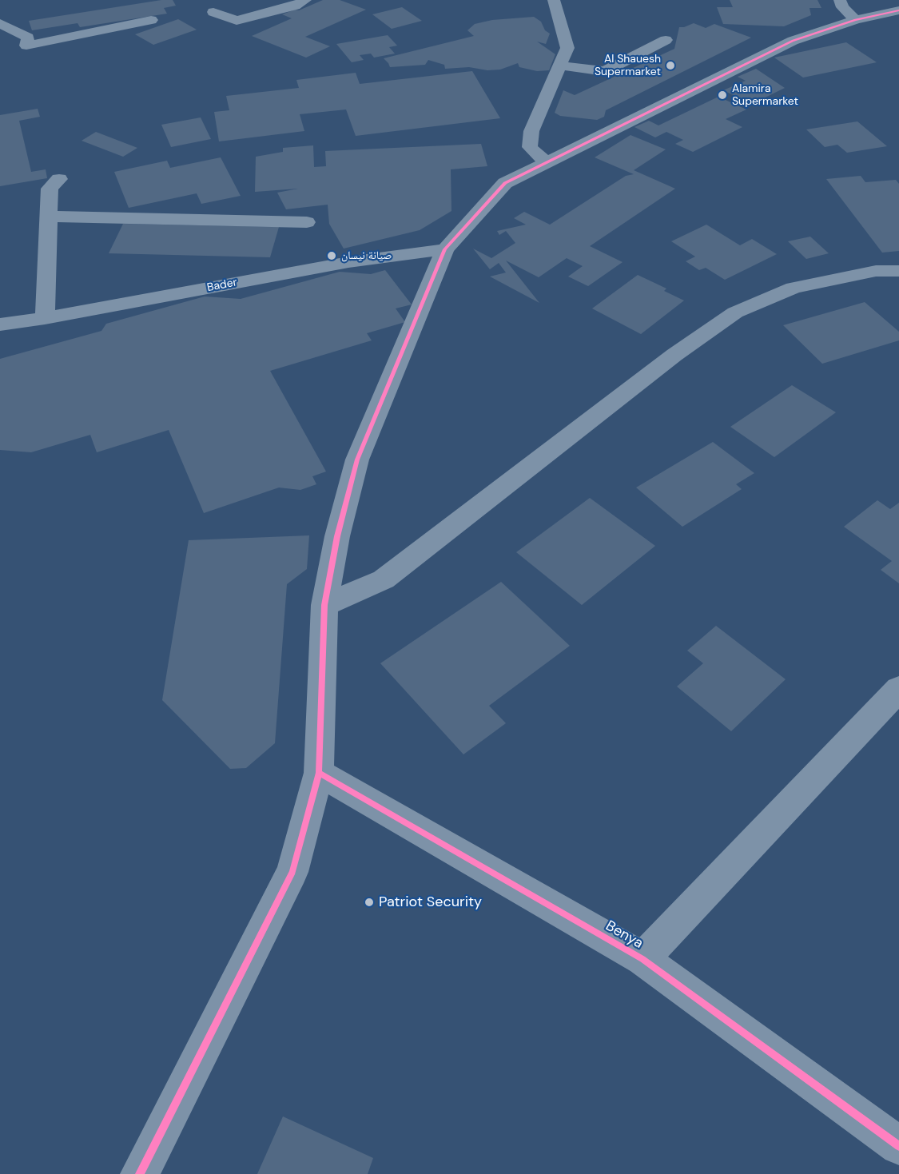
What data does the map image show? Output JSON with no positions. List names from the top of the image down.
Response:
{
  "streets": {
    "street": ["Bader", "Benya"]
  },
  "places": [
    "Al Shauesh Supermarket",
    "Alamira Supermarket",
    "صيانة نيسان",
    "Patriot Security"
  ]
}
